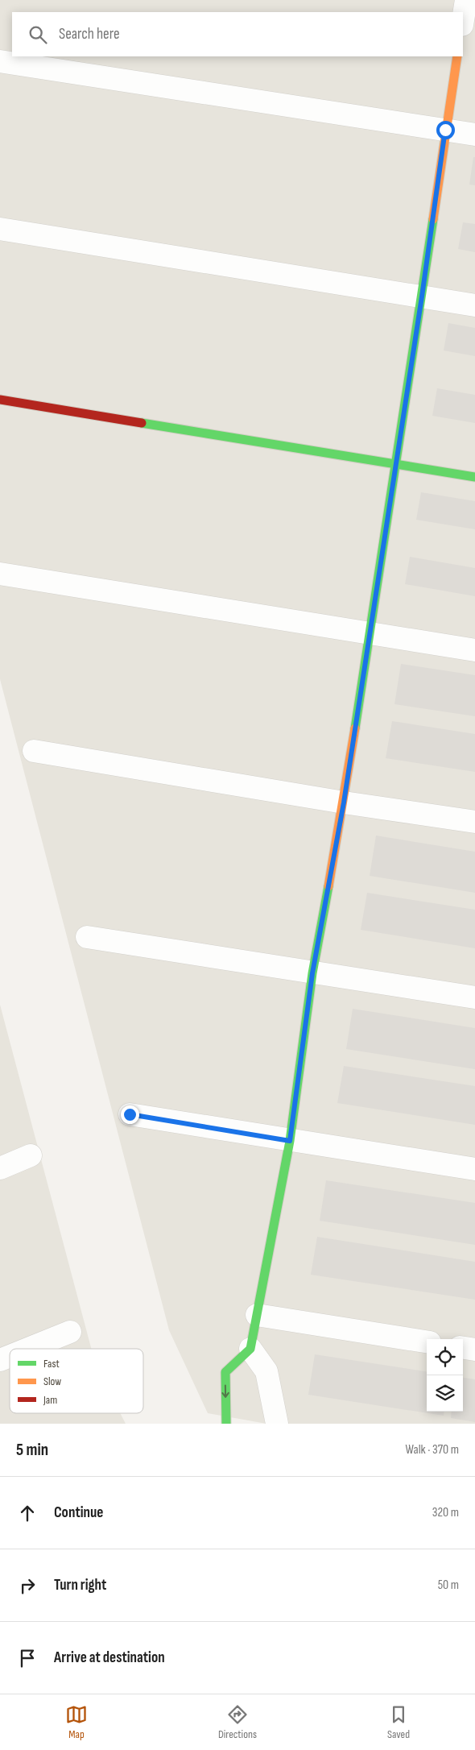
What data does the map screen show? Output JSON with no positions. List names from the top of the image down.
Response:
{
  "legend": ["Fast", "Slow", "Jam"],
  "page": {
    "search": "Search here",
    "heading": ["5 min", "Walk · 370 m"],
    "list": [
      ["Continue", "320 m"],
      ["Turn right", "50 m"],
      "Arrive at destination"
    ],
    "nav": ["Map", "Directions", "Saved"]
  }
}
